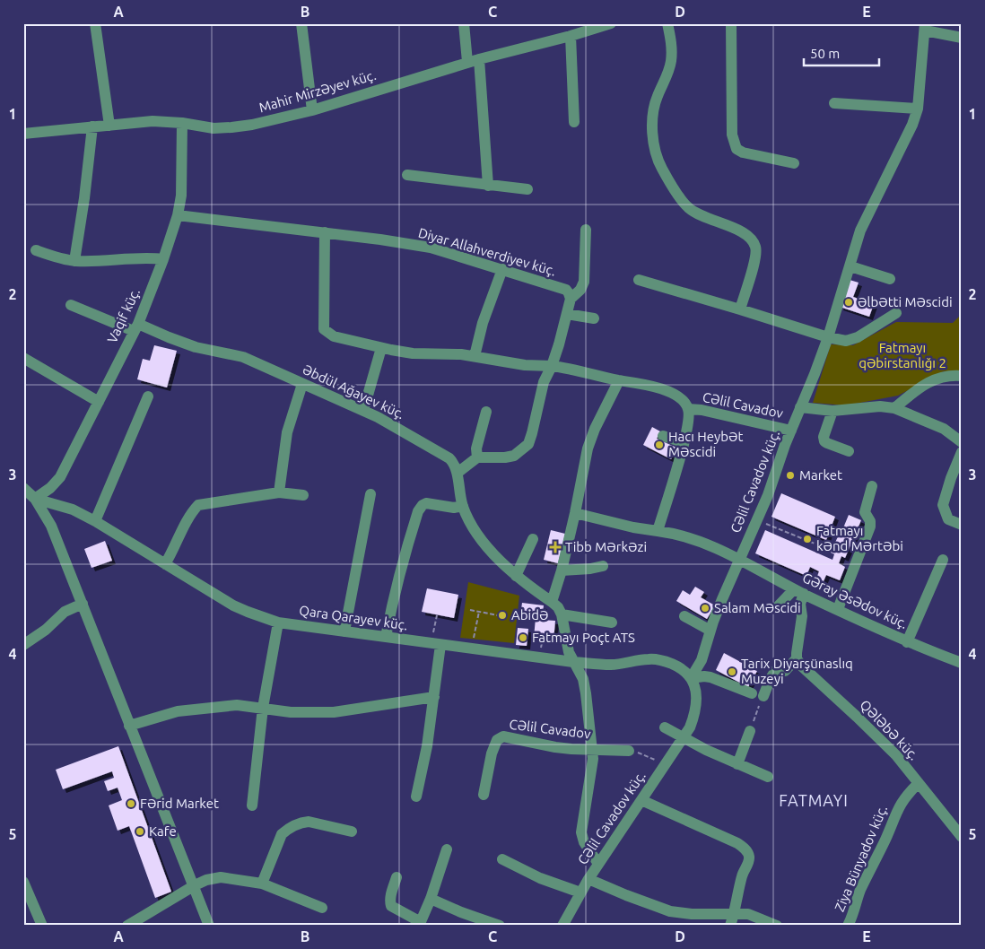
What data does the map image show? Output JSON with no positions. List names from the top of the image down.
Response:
{
  "streets": {
    "street": [
      "Mahir Mirzəyev küç.",
      "Diyar Allahverdiyev küç.",
      "Vaqif küç.",
      "Əbdül Ağayev küç.",
      "Cəlil Cavadov",
      "Cəlil Cavadov küç.",
      "Gəray Əsədov küç.",
      "Qara Qarayev küç.",
      "Qələbə küç.",
      "Ziya Bünyadov küç."
    ]
  },
  "crossings": [
    ["Mahir Mirzəyev küç.", "Vaqif küç."],
    ["Diyar Allahverdiyev küç.", "Vaqif küç."],
    ["Vaqif küç.", "Əbdül Ağayev küç."],
    ["Vaqif küç.", "Qara Qarayev küç."],
    ["Əbdül Ağayev küç.", "Cəlil Cavadov"],
    ["Əbdül Ağayev küç.", "Cəlil Cavadov küç."],
    ["Əbdül Ağayev küç.", "Qara Qarayev küç."],
    ["Cəlil Cavadov", "Cəlil Cavadov küç."],
    ["Cəlil Cavadov küç.", "Gəray Əsədov küç."],
    ["Cəlil Cavadov küç.", "Qara Qarayev küç."],
    ["Qələbə küç.", "Ziya Bünyadov küç."]
  ],
  "districts": ["FATMAYI"],
  "parks": ["Fatmayı qəbirstanlığı 2"],
  "places": {
    "other": [
      "Əlbətti Məscidi",
      "Hacı Heybət Məscidi",
      "Market",
      "Fatmayı kənd Mərtəbi",
      "Salam Məscidi",
      "Abidə",
      "Fatmayı Poçt ATS",
      "Tarix Diyarşünaslıq Muzeyi",
      "Fərid Market",
      "Kafe"
    ],
    "health": ["Tibb Mərkəzi"]
  },
  "scale_bar": "50 m",
  "grid": {
    "columns": [
      "A",
      "B",
      "C",
      "D",
      "E"
    ],
    "rows": [
      "1",
      "2",
      "3",
      "4",
      "5"
    ]
  }
}
